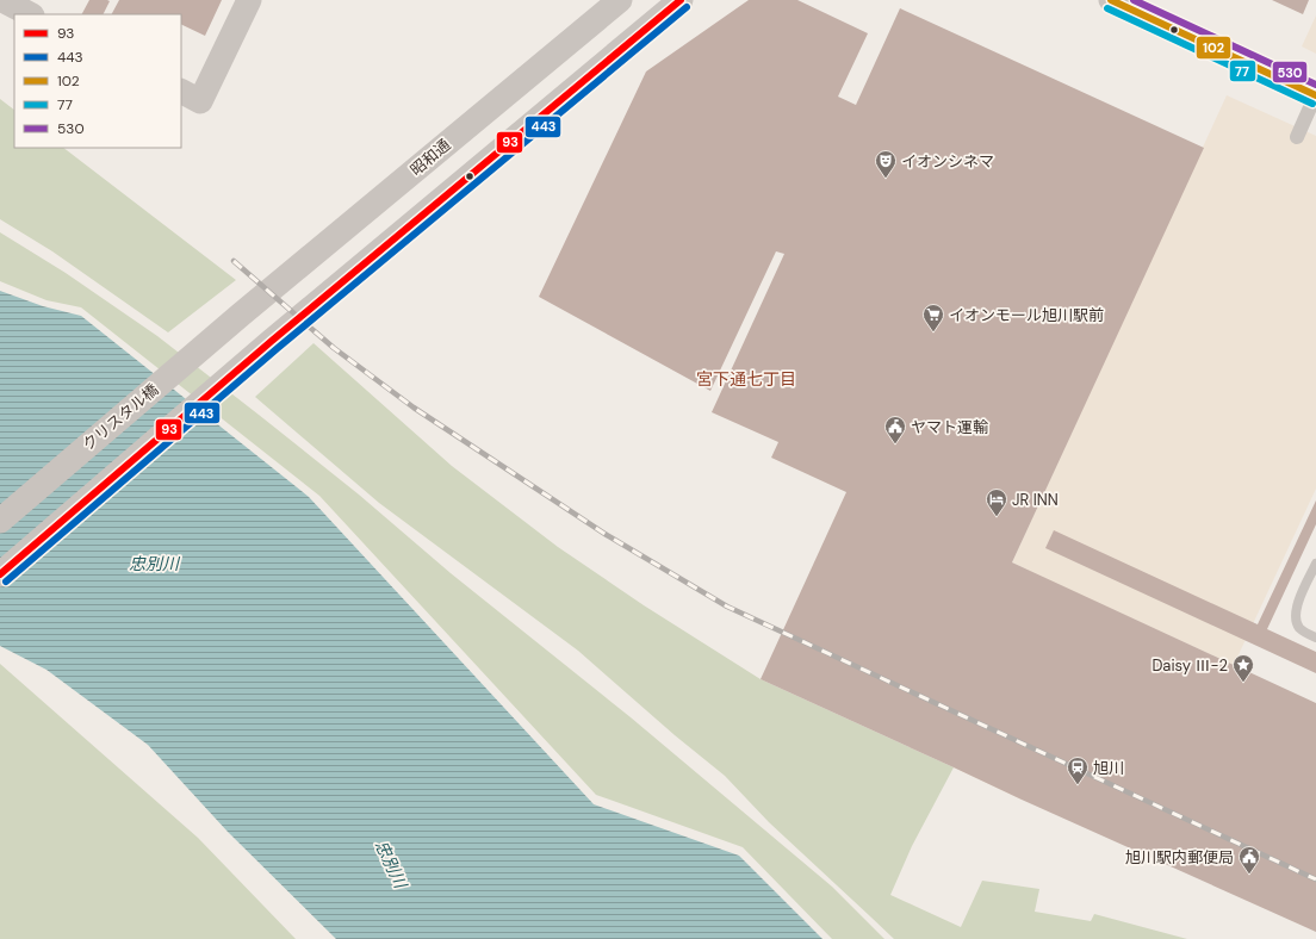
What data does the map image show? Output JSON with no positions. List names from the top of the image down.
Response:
{
  "streets": {
    "street": ["昭和通", "クリスタル橋"]
  },
  "crossings": [
    ["昭和通", "クリスタル橋"]
  ],
  "districts": ["宮下通七丁目"],
  "water": ["忠別川"],
  "places": {
    "theatre": ["イオンシネマ"],
    "supermarket": ["イオンモール旭川駅前"],
    "public building": ["ヤマト運輸", "旭川駅内郵便局"],
    "hotel": ["JR INN"],
    "place": ["Daisy Ⅲ-2"],
    "station": ["旭川"]
  },
  "lines": [
    "transit line 93",
    "transit line 102",
    "transit line 530",
    "transit line 443",
    "transit line 77"
  ],
  "legend": [
    "93",
    "443",
    "102",
    "77",
    "530"
  ]
}
